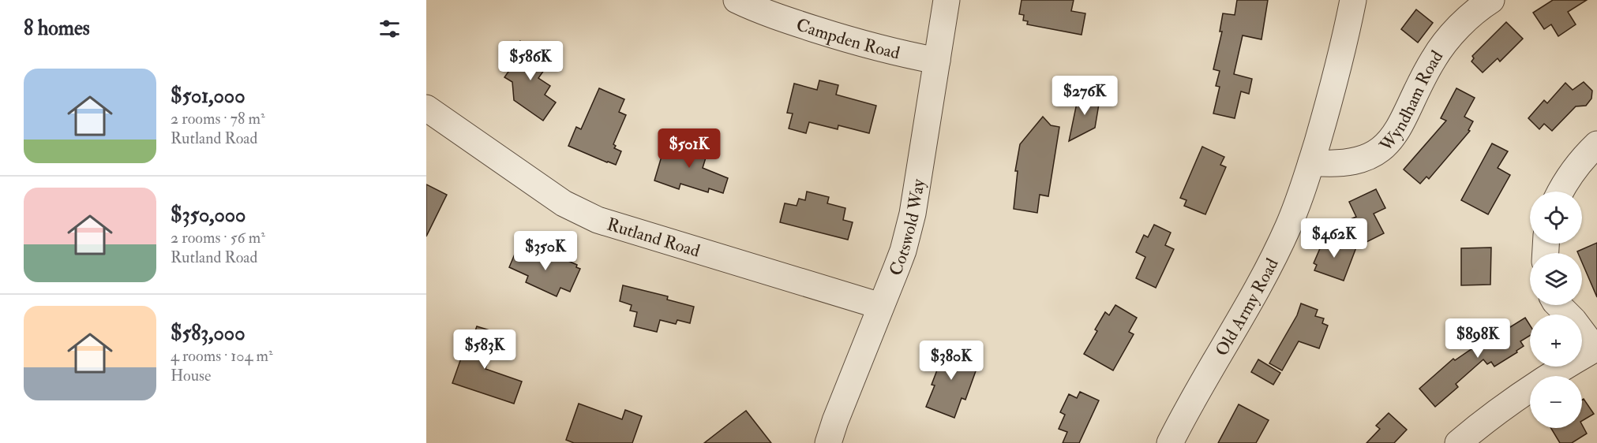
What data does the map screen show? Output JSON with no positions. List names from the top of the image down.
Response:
{
  "streets": {
    "street": [
      "Campden Road",
      "Wyndham Road",
      "Cotswold Way",
      "Rutland Road",
      "Old Army Road"
    ]
  },
  "crossings": [
    ["Campden Road", "Cotswold Way"],
    ["Wyndham Road", "Old Army Road"],
    ["Cotswold Way", "Rutland Road"]
  ],
  "page": {
    "heading": "8 homes",
    "price": [
      "$586K",
      "$276K",
      "$501K",
      "$462K",
      "$350K",
      "$898K",
      "$583K",
      "$380K"
    ],
    "list": [
      {
        "name": "$501,000",
        "note": "2 rooms · 78 m² · Rutland Road"
      },
      {
        "name": "$350,000",
        "note": "2 rooms · 56 m² · Rutland Road"
      },
      {
        "name": "$583,000",
        "note": "4 rooms · 104 m² · House"
      }
    ],
    "map_buttons": ["+", "−"]
  }
}
